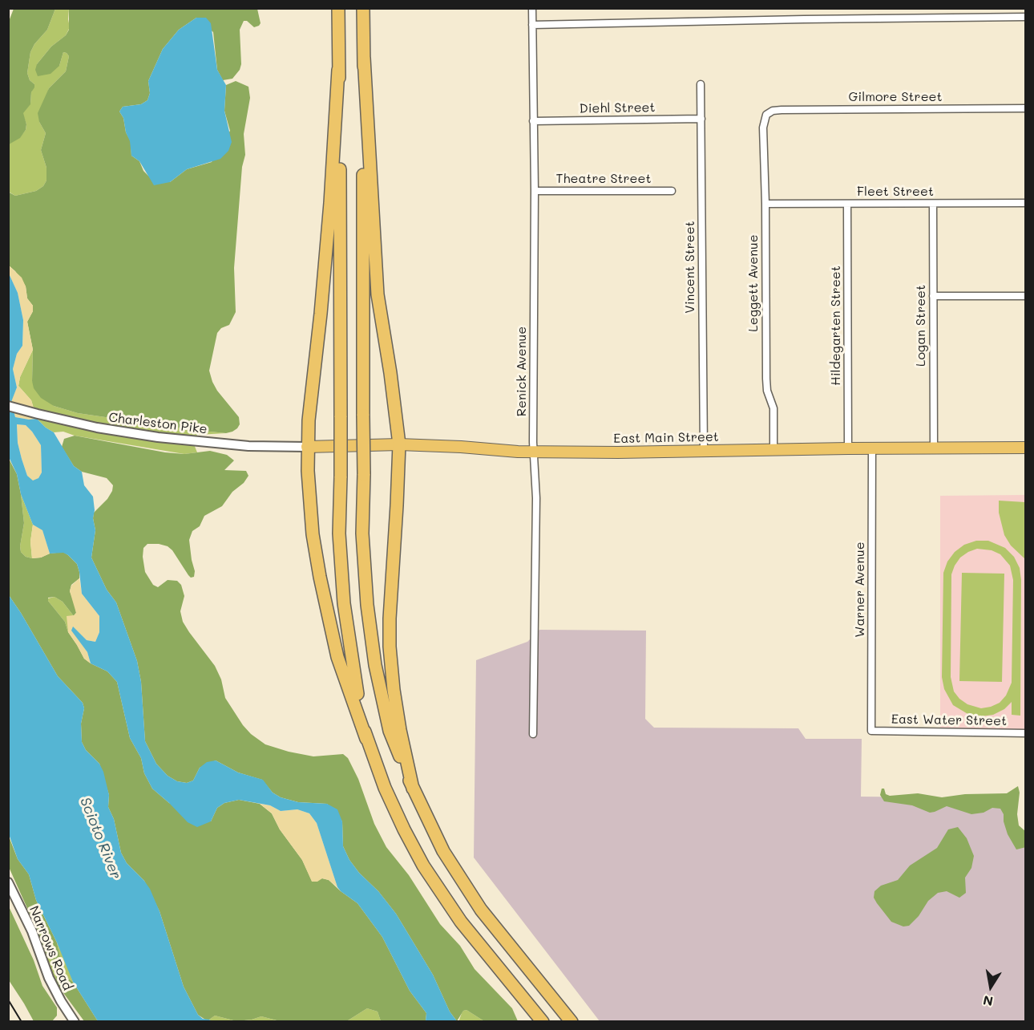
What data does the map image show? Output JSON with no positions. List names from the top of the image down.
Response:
{
  "streets": {
    "main road": ["East Main Street"],
    "street": [
      "Gilmore Street",
      "Diehl Street",
      "Theatre Street",
      "Fleet Street",
      "Vincent Street",
      "Leggett Avenue",
      "Hildegarten Street",
      "Logan Street",
      "Renick Avenue",
      "Charleston Pike",
      "Warner Avenue",
      "East Water Street",
      "Narrows Road"
    ]
  },
  "crossings": [
    ["Gilmore Street", "Leggett Avenue"],
    ["Diehl Street", "Vincent Street"],
    ["Diehl Street", "Renick Avenue"],
    ["Theatre Street", "Renick Avenue"],
    ["Fleet Street", "Leggett Avenue"],
    ["Fleet Street", "Hildegarten Street"],
    ["Fleet Street", "Logan Street"],
    ["Vincent Street", "East Main Street"],
    ["Leggett Avenue", "East Main Street"],
    ["Hildegarten Street", "East Main Street"],
    ["Logan Street", "East Main Street"],
    ["Renick Avenue", "East Main Street"],
    ["Charleston Pike", "East Main Street"],
    ["East Main Street", "Warner Avenue"],
    ["Warner Avenue", "East Water Street"]
  ],
  "water": ["Scioto River"],
  "north": "bottom"
}
